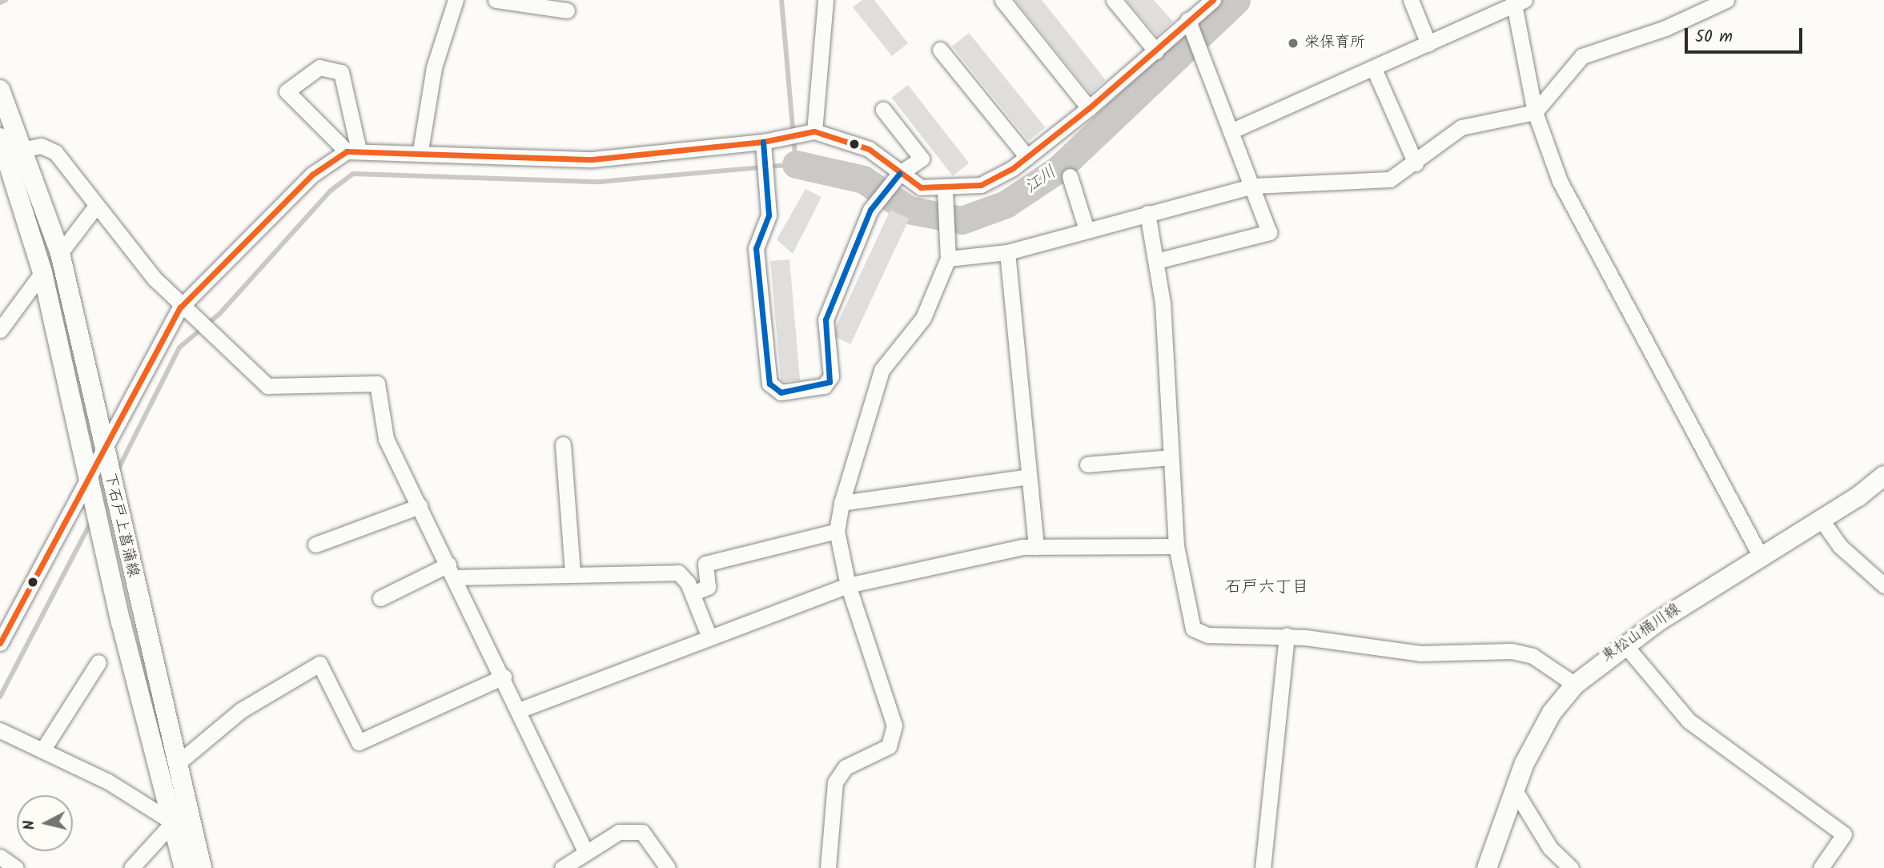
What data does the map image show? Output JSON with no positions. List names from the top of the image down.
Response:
{
  "streets": {
    "main road": ["下石戸上菖蒲線", "東松山桶川線"]
  },
  "districts": ["石戸六丁目"],
  "water": ["江川"],
  "places": ["栄保育所"],
  "scale_bar": "50 m",
  "north": "left"
}
